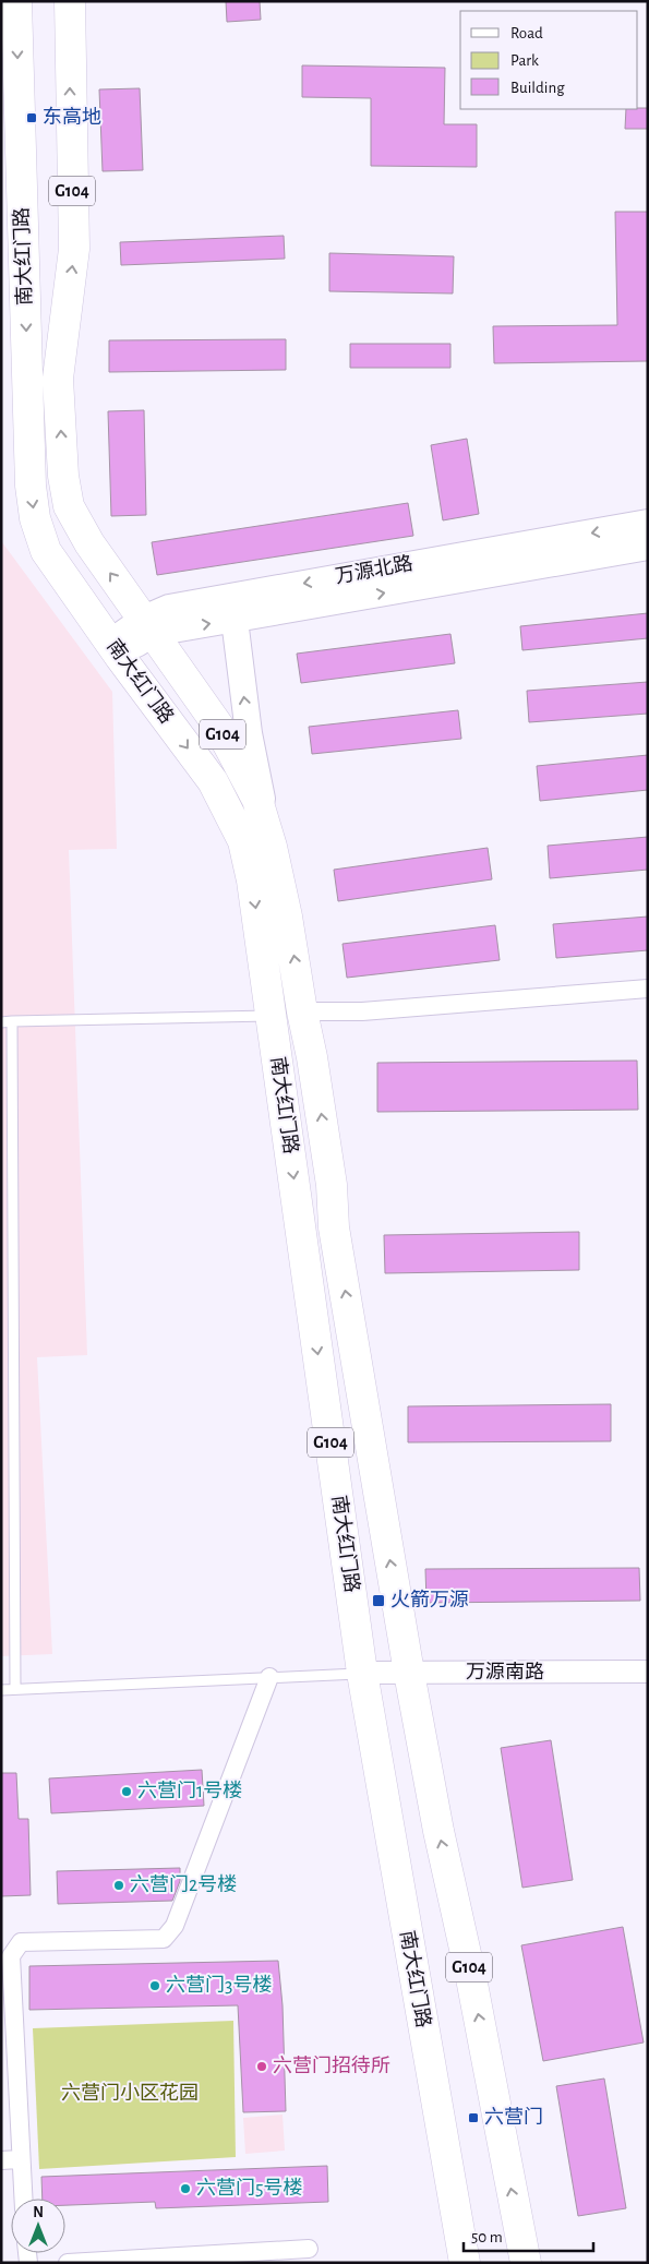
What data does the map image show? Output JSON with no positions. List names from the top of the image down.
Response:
{
  "streets": {
    "highway": ["G104", "南大红门路"],
    "main road": ["万源北路"],
    "street": ["万源南路"]
  },
  "crossings": [
    ["G104", "南大红门路"],
    ["G104", "万源南路"],
    ["南大红门路", "万源北路"],
    ["南大红门路", "万源南路"]
  ],
  "parks": ["六营门小区花园"],
  "places": {
    "transit": ["东高地", "火箭万源", "六营门"],
    "other": [
      "六营门1号楼",
      "六营门2号楼",
      "六营门3号楼",
      "六营门招待所",
      "六营门5号楼"
    ]
  },
  "legend": ["Road", "Park", "Building"],
  "scale_bar": "50 m",
  "north": "top"
}
